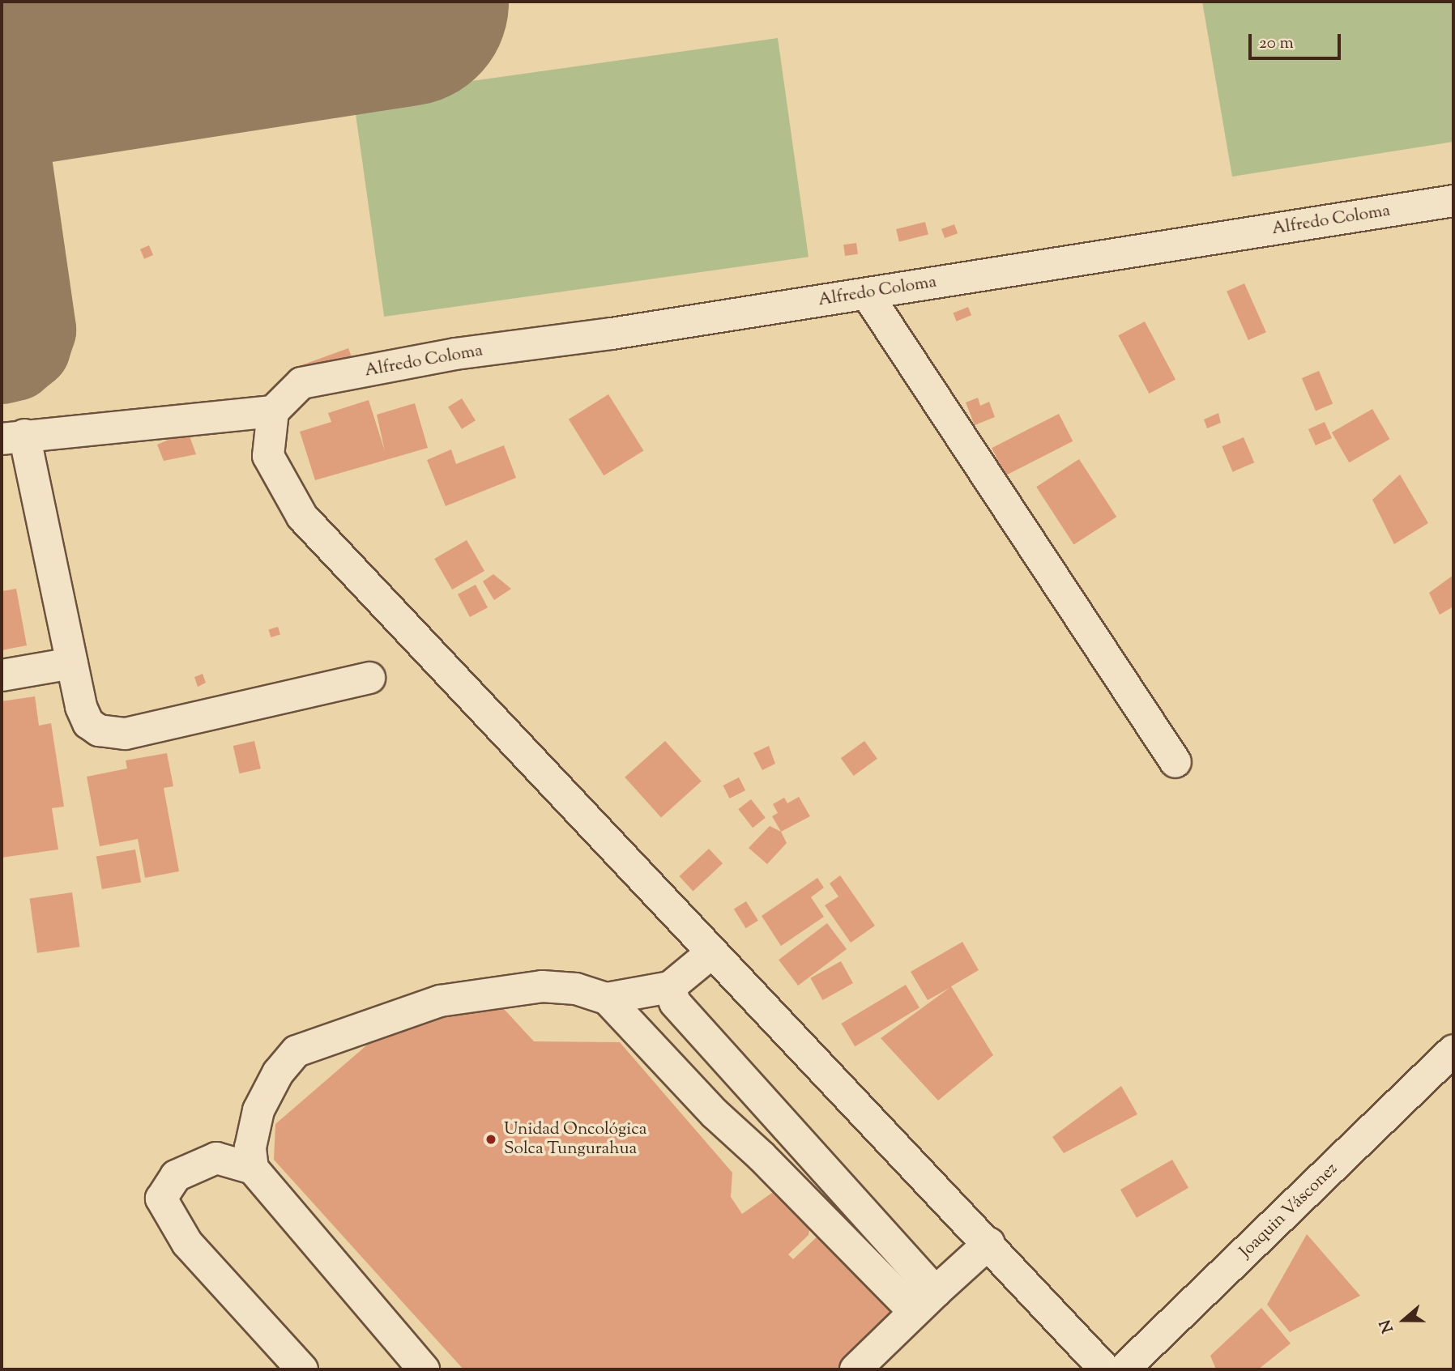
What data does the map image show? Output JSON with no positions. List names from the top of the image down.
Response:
{
  "streets": {
    "street": ["Alfredo Coloma", "Joaquin Vásconez"]
  },
  "places": ["Unidad Oncológica Solca Tungurahua"],
  "scale_bar": "20 m",
  "north": "left"
}
